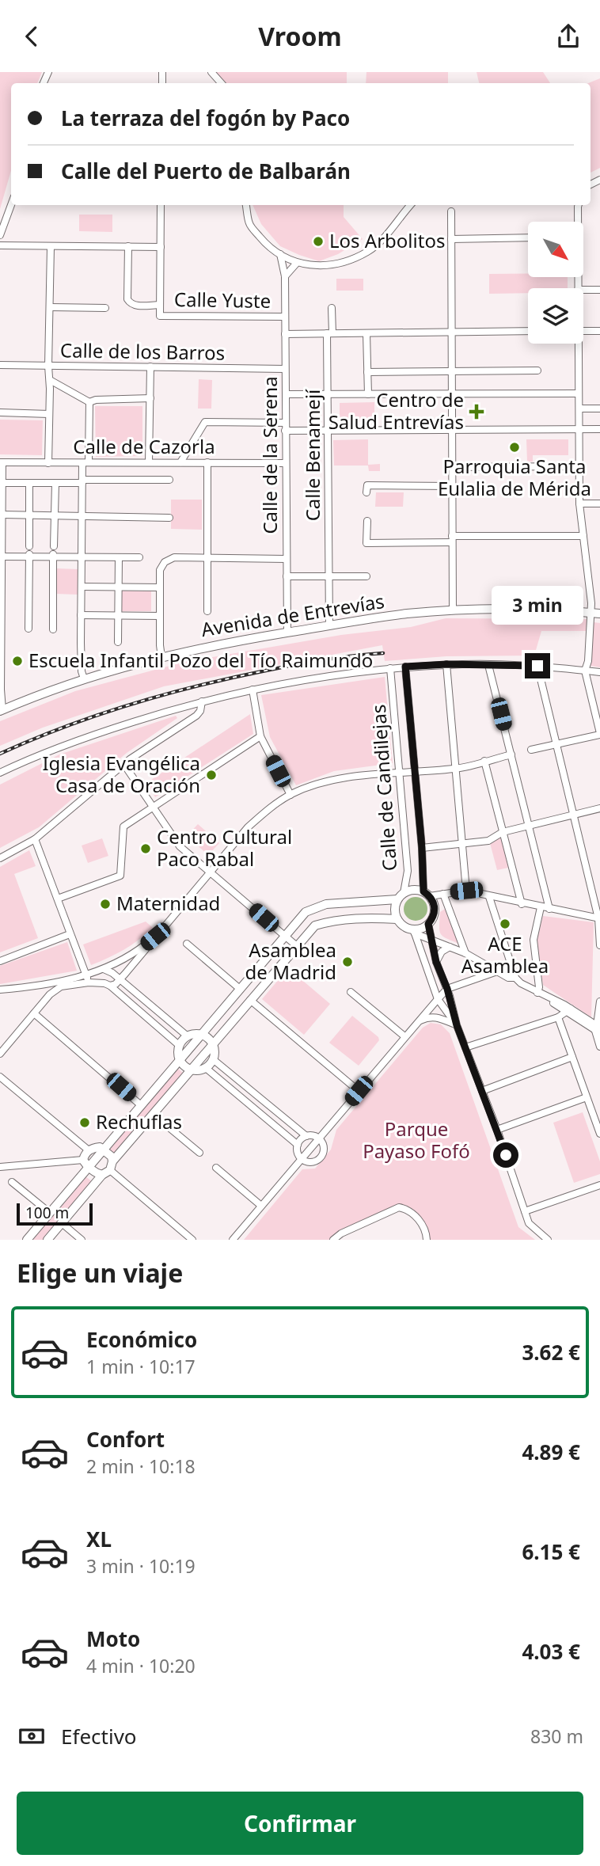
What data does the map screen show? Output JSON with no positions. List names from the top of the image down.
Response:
{
  "streets": {
    "main road": ["Avenida de Entrevías"],
    "street": [
      "Calle Yuste",
      "Calle de los Barros",
      "Calle de Cazorla",
      "Calle de la Serena",
      "Calle Benamejí",
      "Calle de Candilejas"
    ]
  },
  "crossings": [
    ["Calle Yuste", "Calle de la Serena"],
    ["Calle de los Barros", "Calle de la Serena"],
    ["Calle de Cazorla", "Calle de la Serena"],
    ["Calle de la Serena", "Avenida de Entrevías"],
    ["Calle Benamejí", "Avenida de Entrevías"]
  ],
  "parks": ["Parque Payaso Fofó"],
  "places": {
    "other": [
      "Los Arbolitos",
      "Parroquia Santa Eulalia de Mérida",
      "Escuela Infantil Pozo del Tío Raimundo",
      "Iglesia Evangélica Casa de Oración",
      "Centro Cultural Paco Rabal",
      "Maternidad",
      "ACE Asamblea",
      "Asamblea de Madrid",
      "Rechuflas"
    ],
    "health": ["Centro de Salud Entrevías"]
  },
  "scale_bar": "100 m",
  "north": "bottom right",
  "page": {
    "header": "Vroom",
    "banner": ["La terraza del fogón by Paco", "Calle del Puerto de Balbarán"],
    "bubble": "3 min",
    "scale": "100 m",
    "heading": "Elige un viaje",
    "list": [
      {
        "name": "Económico",
        "note": "1 min · 10:17",
        "value": "3.62 €"
      },
      {
        "name": "Confort",
        "note": "2 min · 10:18",
        "value": "4.89 €"
      },
      {
        "name": "XL",
        "note": "3 min · 10:19",
        "value": "6.15 €"
      },
      {
        "name": "Moto",
        "note": "4 min · 10:20",
        "value": "4.03 €"
      }
    ],
    "pay": ["Efectivo", "830 m"],
    "buttons": "Confirmar"
  }
}
